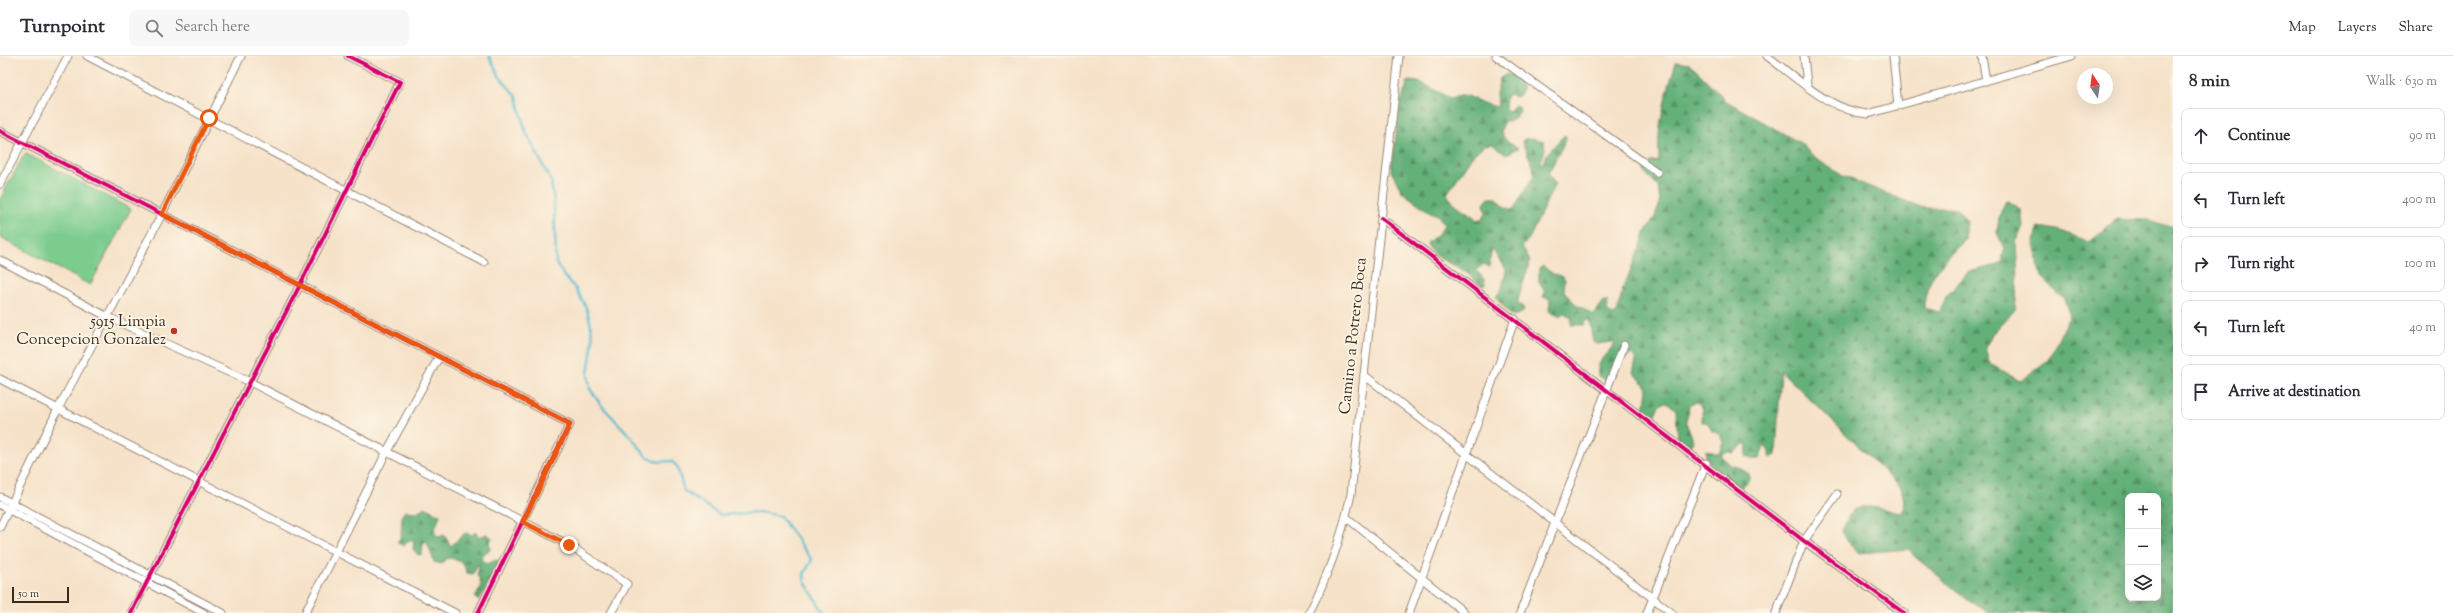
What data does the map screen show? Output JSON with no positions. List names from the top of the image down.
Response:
{
  "streets": {
    "street": ["Camino a Potrero Boca"]
  },
  "places": ["5915 Limpia Concepcion Gonzalez"],
  "scale_bar": "50 m",
  "north": "top",
  "page": {
    "header": "Turnpoint",
    "search": "Search here",
    "nav": ["Map", "Layers", "Share"],
    "heading": ["8 min", "Walk · 630 m"],
    "list": [
      ["Continue", "90 m"],
      ["Turn left", "400 m"],
      ["Turn right", "100 m"],
      ["Turn left", "40 m"],
      "Arrive at destination"
    ],
    "map_buttons": ["+", "−"],
    "scale": "50 m"
  }
}
